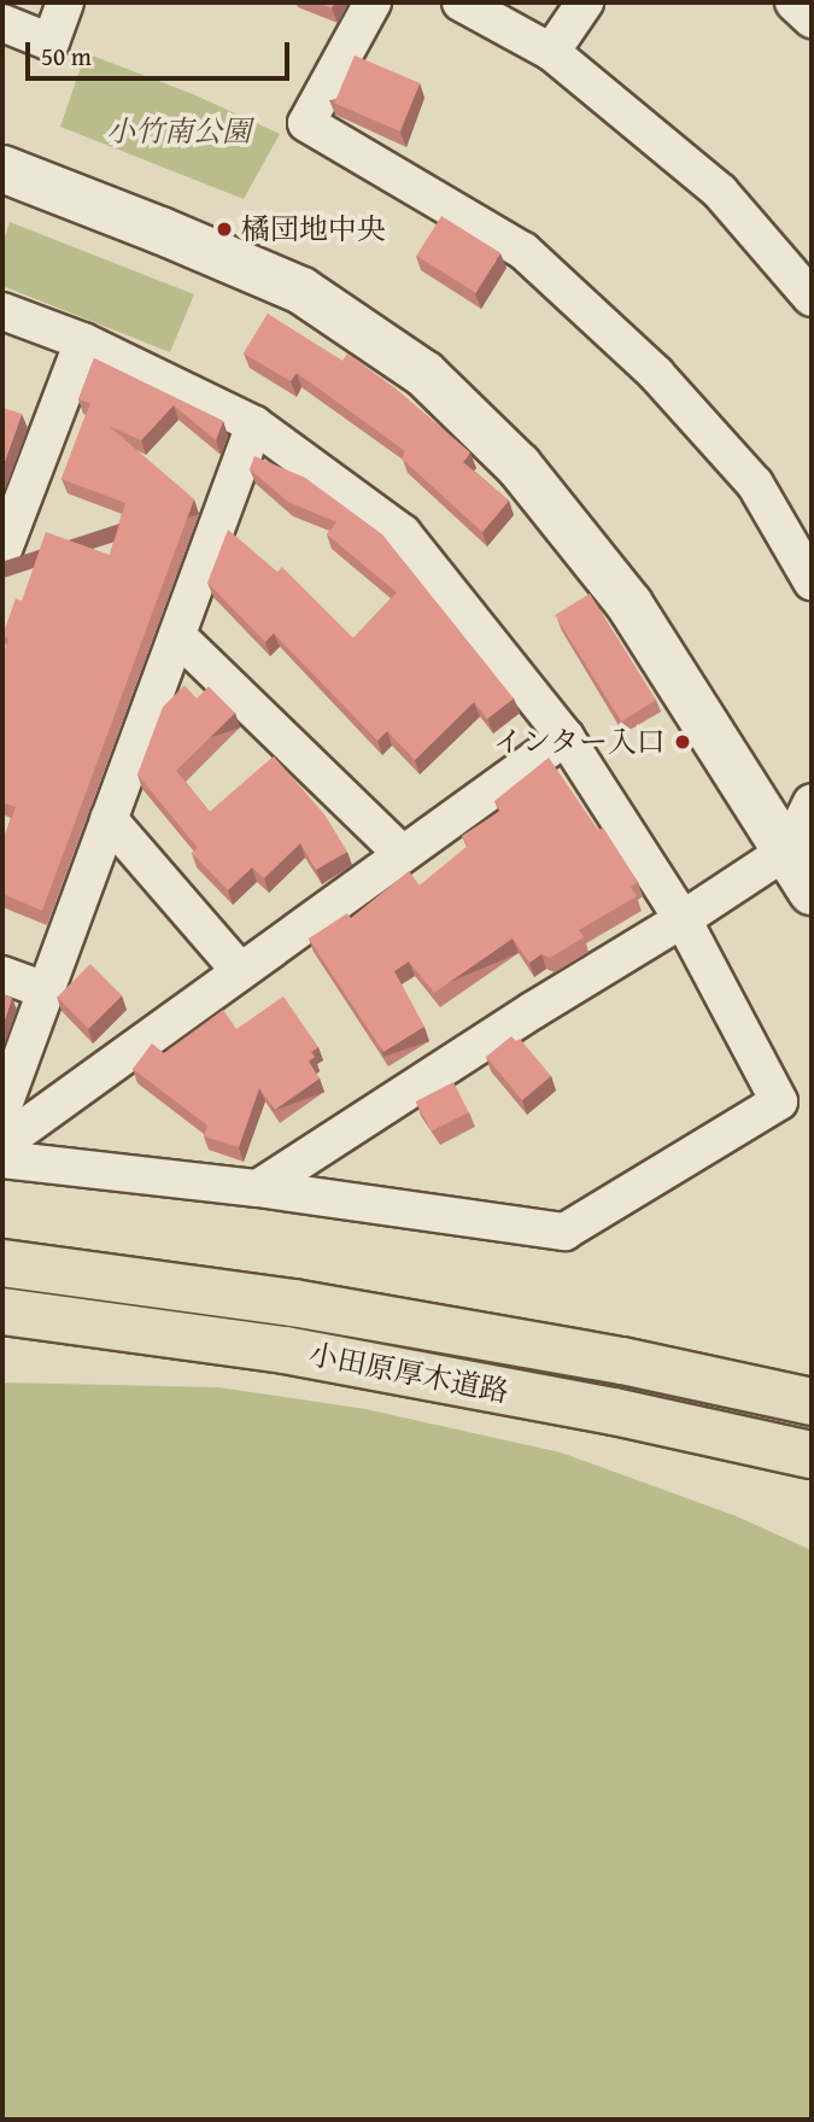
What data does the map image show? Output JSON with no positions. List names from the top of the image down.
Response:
{
  "streets": {
    "highway": ["小田原厚木道路"]
  },
  "parks": ["小竹南公園"],
  "places": ["橘団地中央", "インター入口"],
  "scale_bar": "50 m"
}
